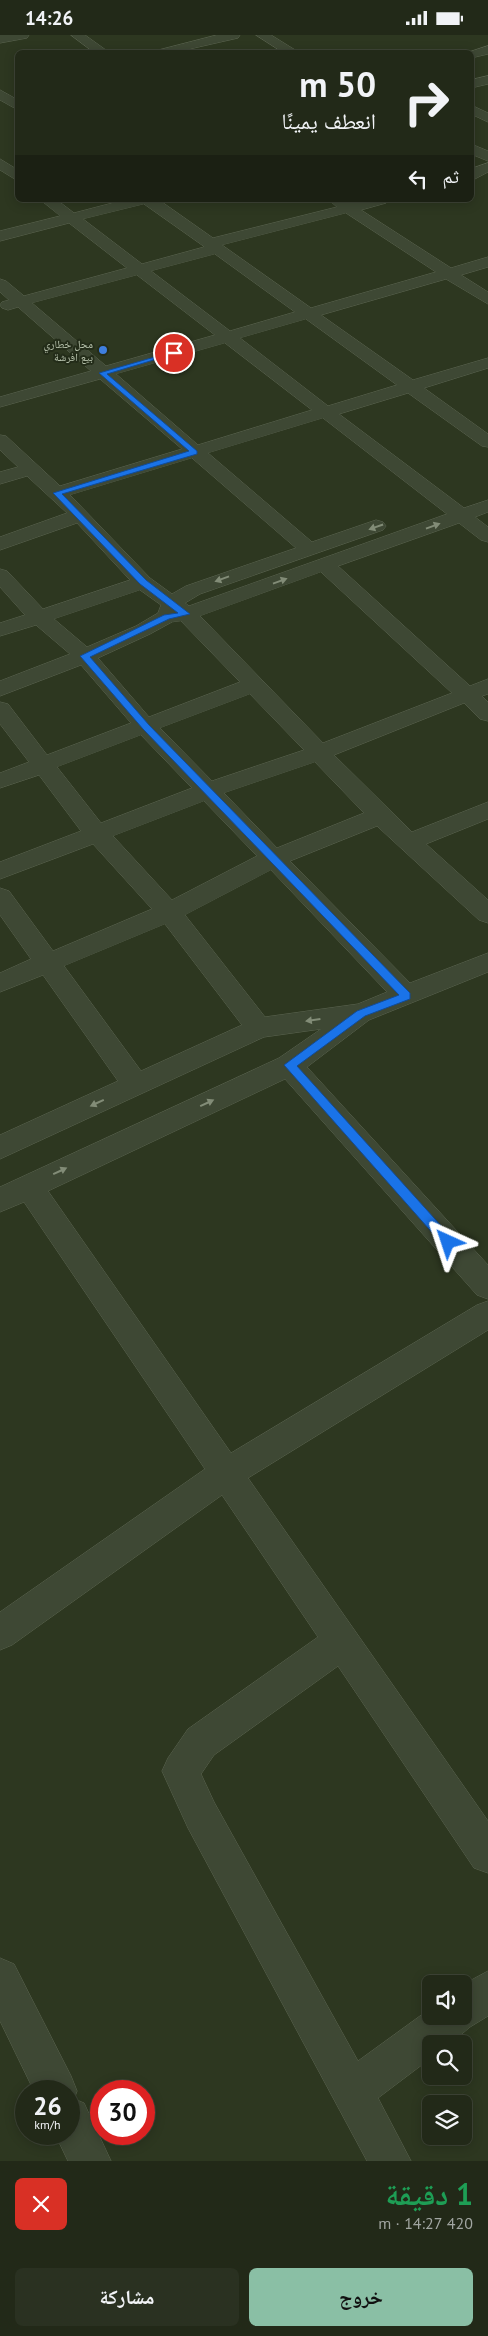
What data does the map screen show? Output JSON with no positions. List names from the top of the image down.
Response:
{
  "places": ["محل خطاري بيع افرشة"],
  "page": {
    "status": "14:26",
    "turn": ["50 m", "انعطف يمينًا"],
    "then": "ثم",
    "speed": "26 km/h",
    "limit": "30",
    "heading": ["1 دقيقة", "420 m · 14:27"],
    "buttons": ["خروج", "مشاركة"]
  }
}
